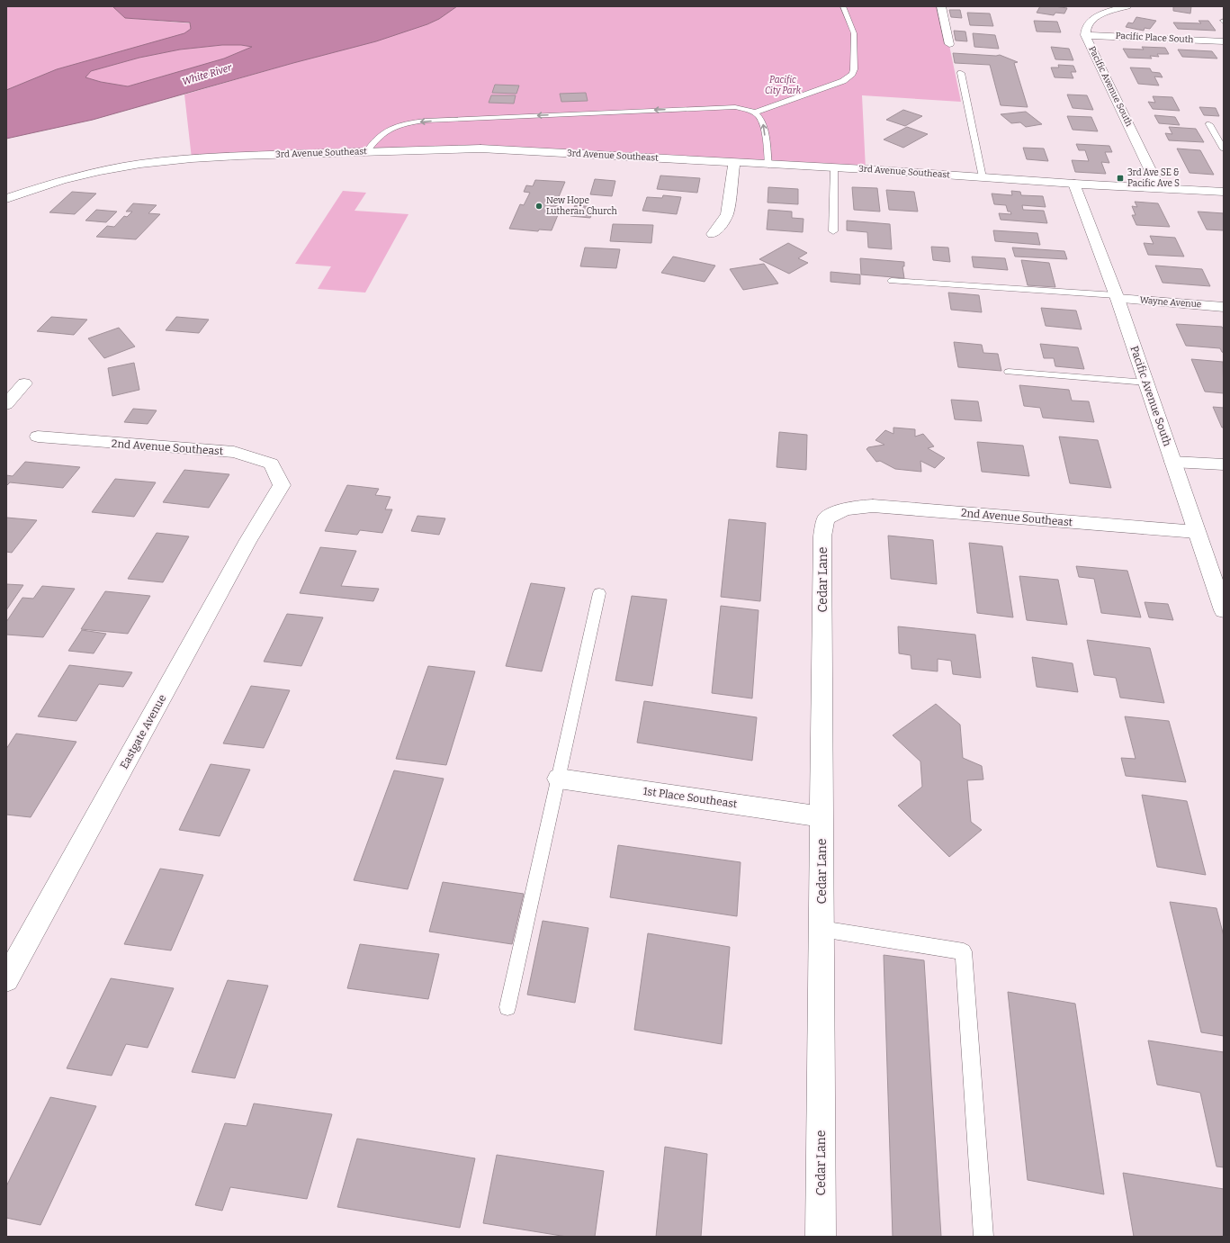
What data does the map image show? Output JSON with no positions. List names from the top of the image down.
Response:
{
  "streets": {
    "street": [
      "Pacific Place South",
      "Pacific Avenue South",
      "3rd Avenue Southeast",
      "Wayne Avenue",
      "2nd Avenue Southeast",
      "Cedar Lane",
      "Eastgate Avenue",
      "1st Place Southeast"
    ]
  },
  "crossings": [
    ["Pacific Place South", "Pacific Avenue South"],
    ["Pacific Avenue South", "3rd Avenue Southeast"],
    ["Pacific Avenue South", "Wayne Avenue"],
    ["Pacific Avenue South", "2nd Avenue Southeast"],
    ["2nd Avenue Southeast", "Cedar Lane"],
    ["2nd Avenue Southeast", "Eastgate Avenue"],
    ["Cedar Lane", "1st Place Southeast"]
  ],
  "water": ["White River"],
  "parks": ["Pacific City Park"],
  "places": {
    "transit": ["3rd Ave SE & Pacific Ave S"],
    "other": ["New Hope Lutheran Church"]
  }
}
